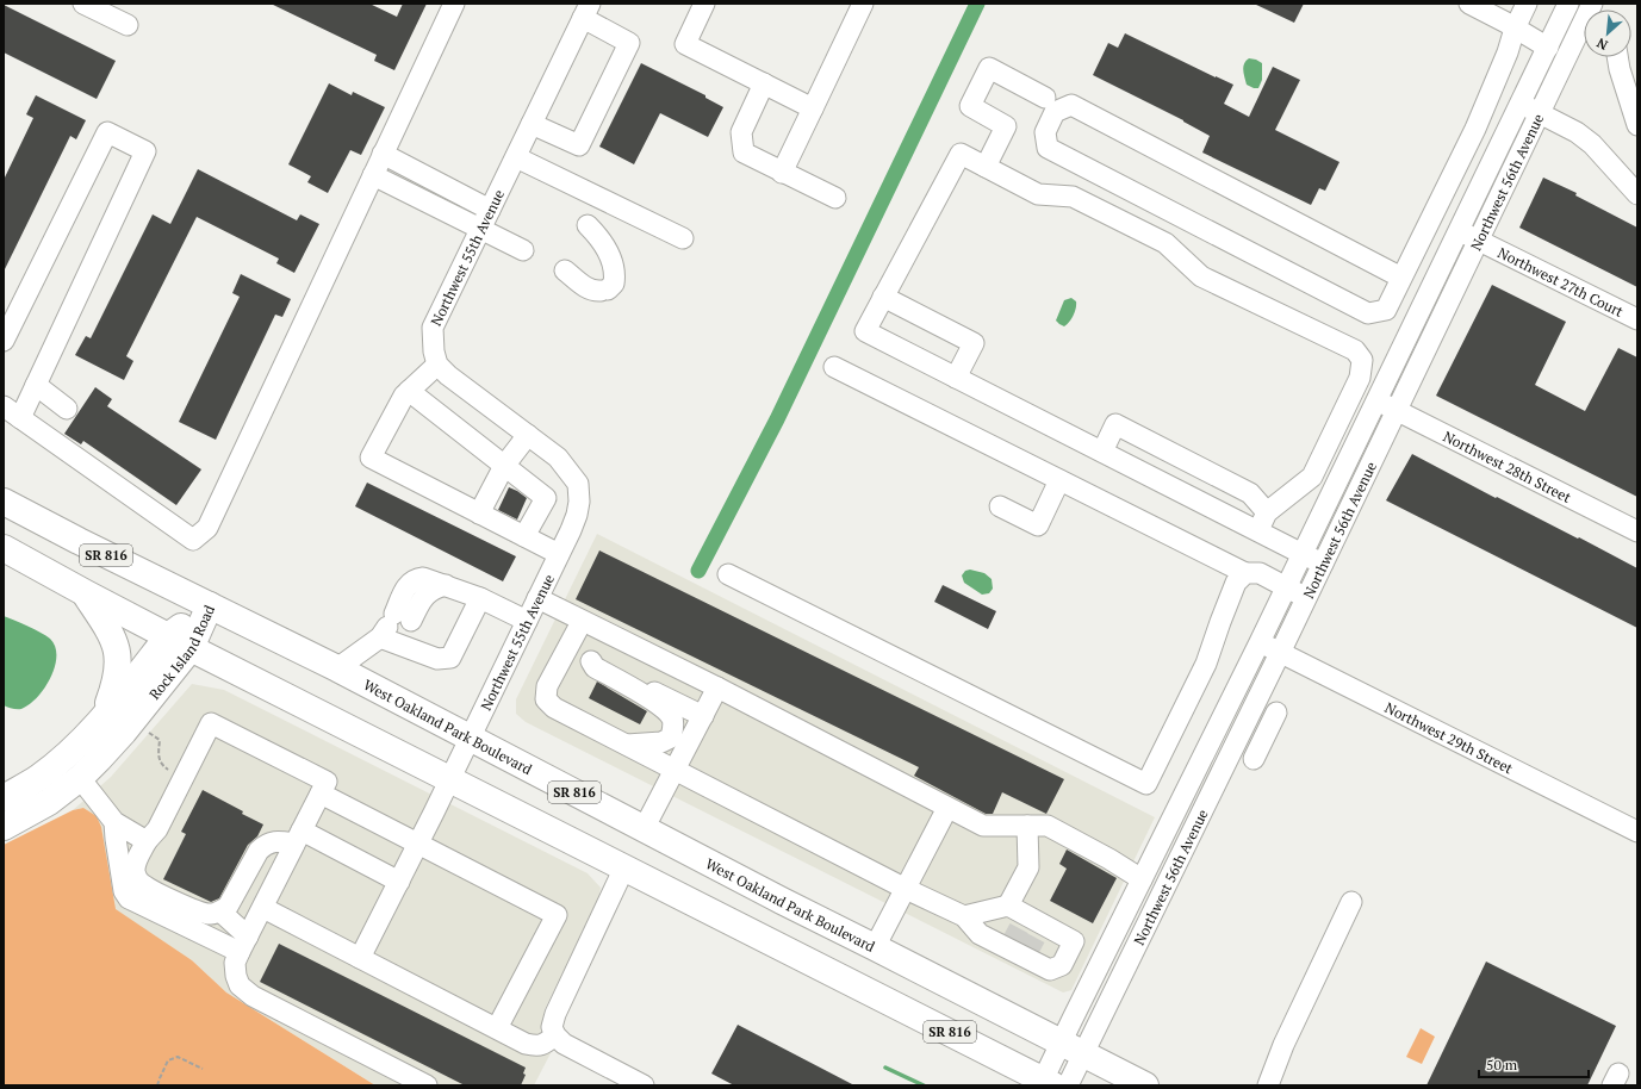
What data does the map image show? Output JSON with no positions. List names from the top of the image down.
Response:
{
  "streets": {
    "main road": ["SR 816", "Rock Island Road", "West Oakland Park Boulevard"],
    "street": [
      "Northwest 56th Avenue",
      "Northwest 55th Avenue",
      "Northwest 27th Court",
      "Northwest 28th Street",
      "Northwest 29th Street"
    ]
  },
  "crossings": [
    ["Northwest 56th Avenue", "Northwest 27th Court"],
    ["Northwest 56th Avenue", "Northwest 28th Street"],
    ["Northwest 56th Avenue", "SR 816"],
    ["Northwest 56th Avenue", "West Oakland Park Boulevard"],
    ["Northwest 56th Avenue", "Northwest 29th Street"],
    ["Northwest 55th Avenue", "SR 816"],
    ["Northwest 55th Avenue", "West Oakland Park Boulevard"],
    ["SR 816", "Rock Island Road"],
    ["Rock Island Road", "West Oakland Park Boulevard"]
  ],
  "scale_bar": "50 m",
  "north": "bottom left"
}
